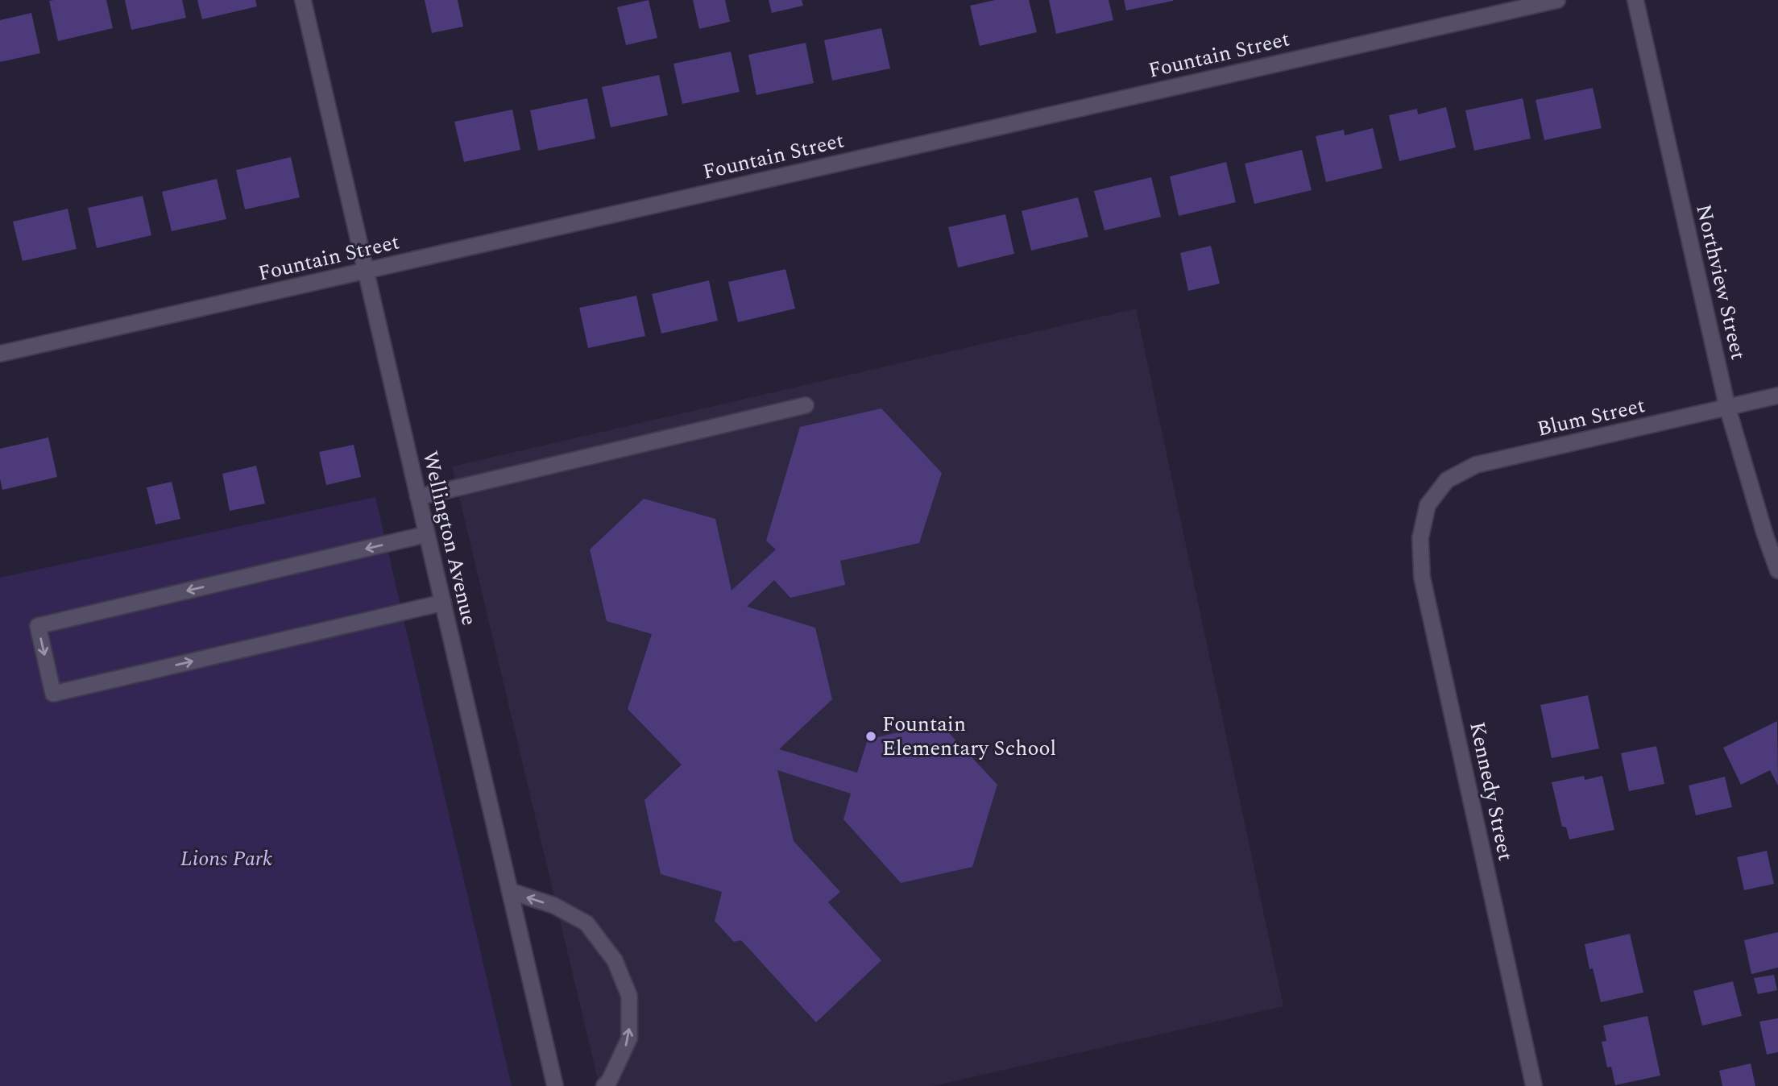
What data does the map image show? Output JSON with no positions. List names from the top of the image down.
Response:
{
  "streets": {
    "street": [
      "Fountain Street",
      "Northview Street",
      "Blum Street",
      "Wellington Avenue",
      "Kennedy Street"
    ]
  },
  "crossings": [
    ["Fountain Street", "Wellington Avenue"],
    ["Northview Street", "Blum Street"],
    ["Blum Street", "Kennedy Street"]
  ],
  "parks": ["Lions Park"],
  "places": ["Fountain Elementary School"]
}
